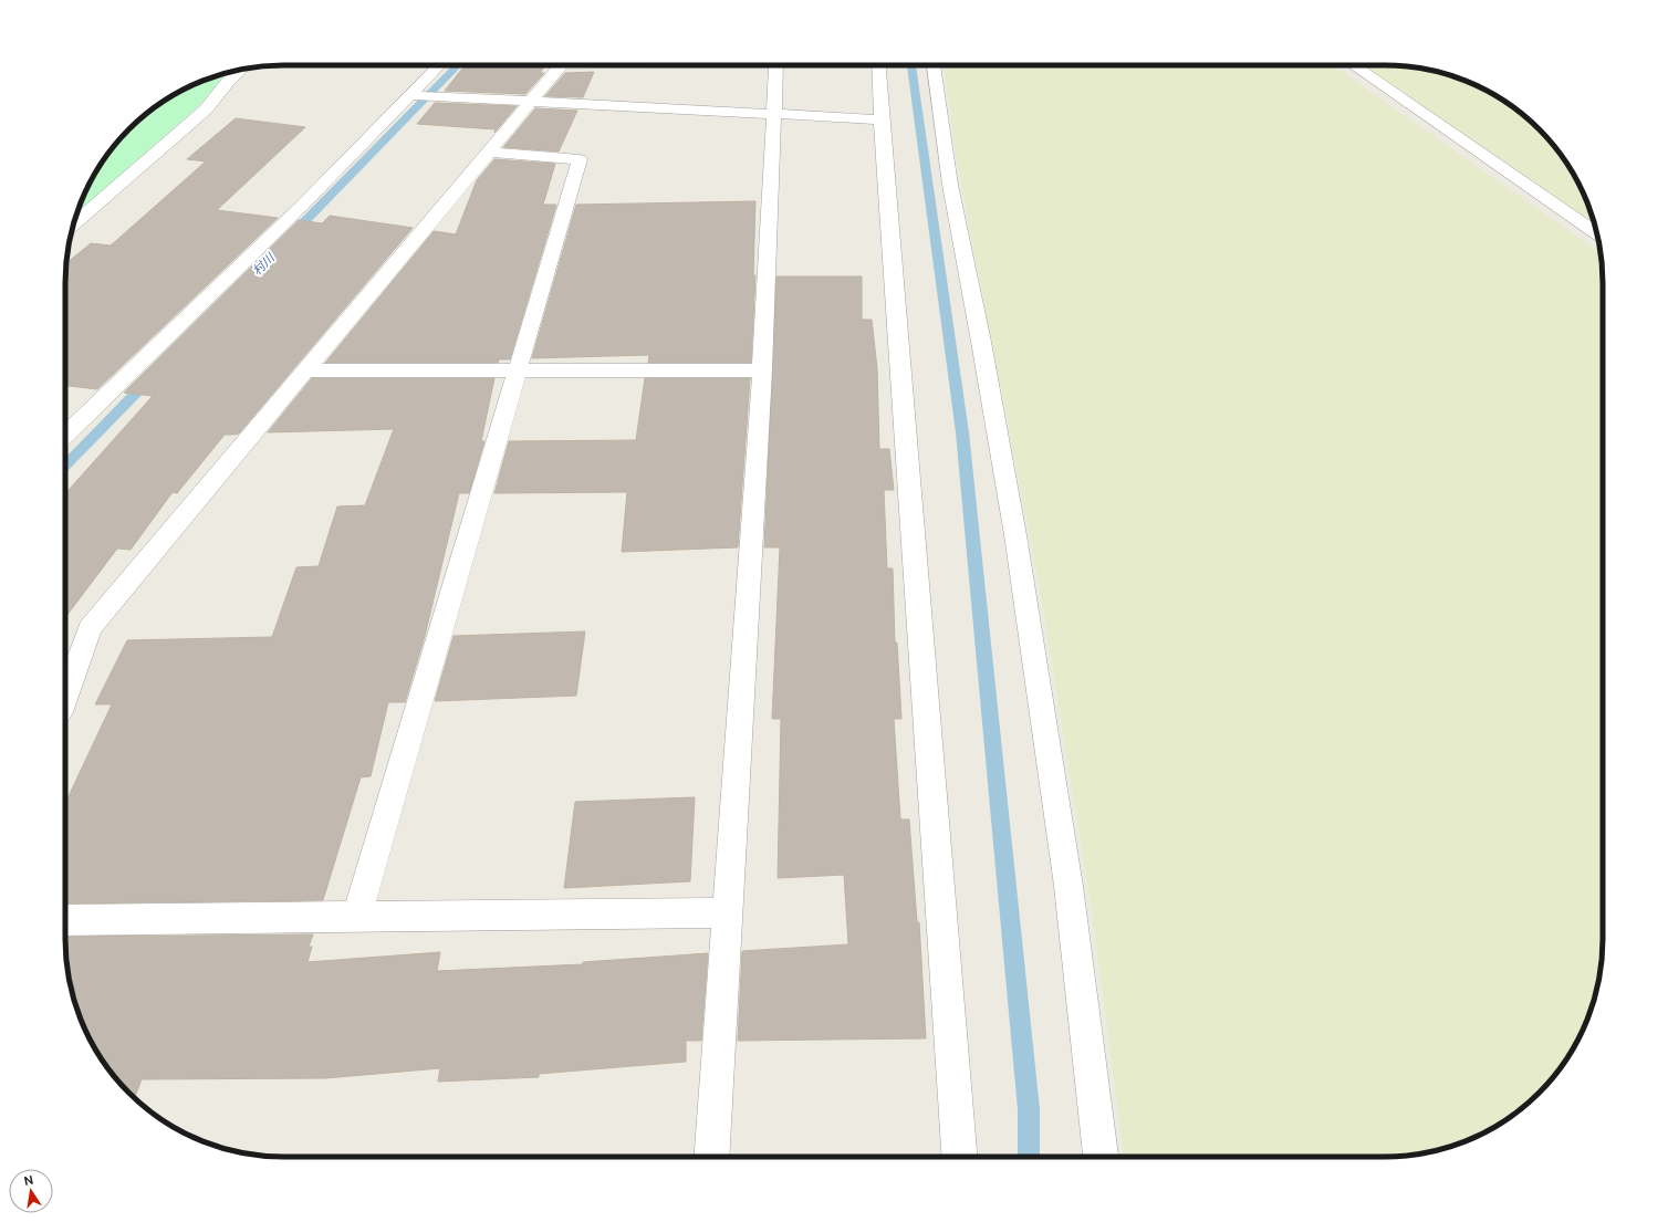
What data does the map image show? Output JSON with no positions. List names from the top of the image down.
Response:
{
  "water": ["村川"],
  "north": "top"
}
